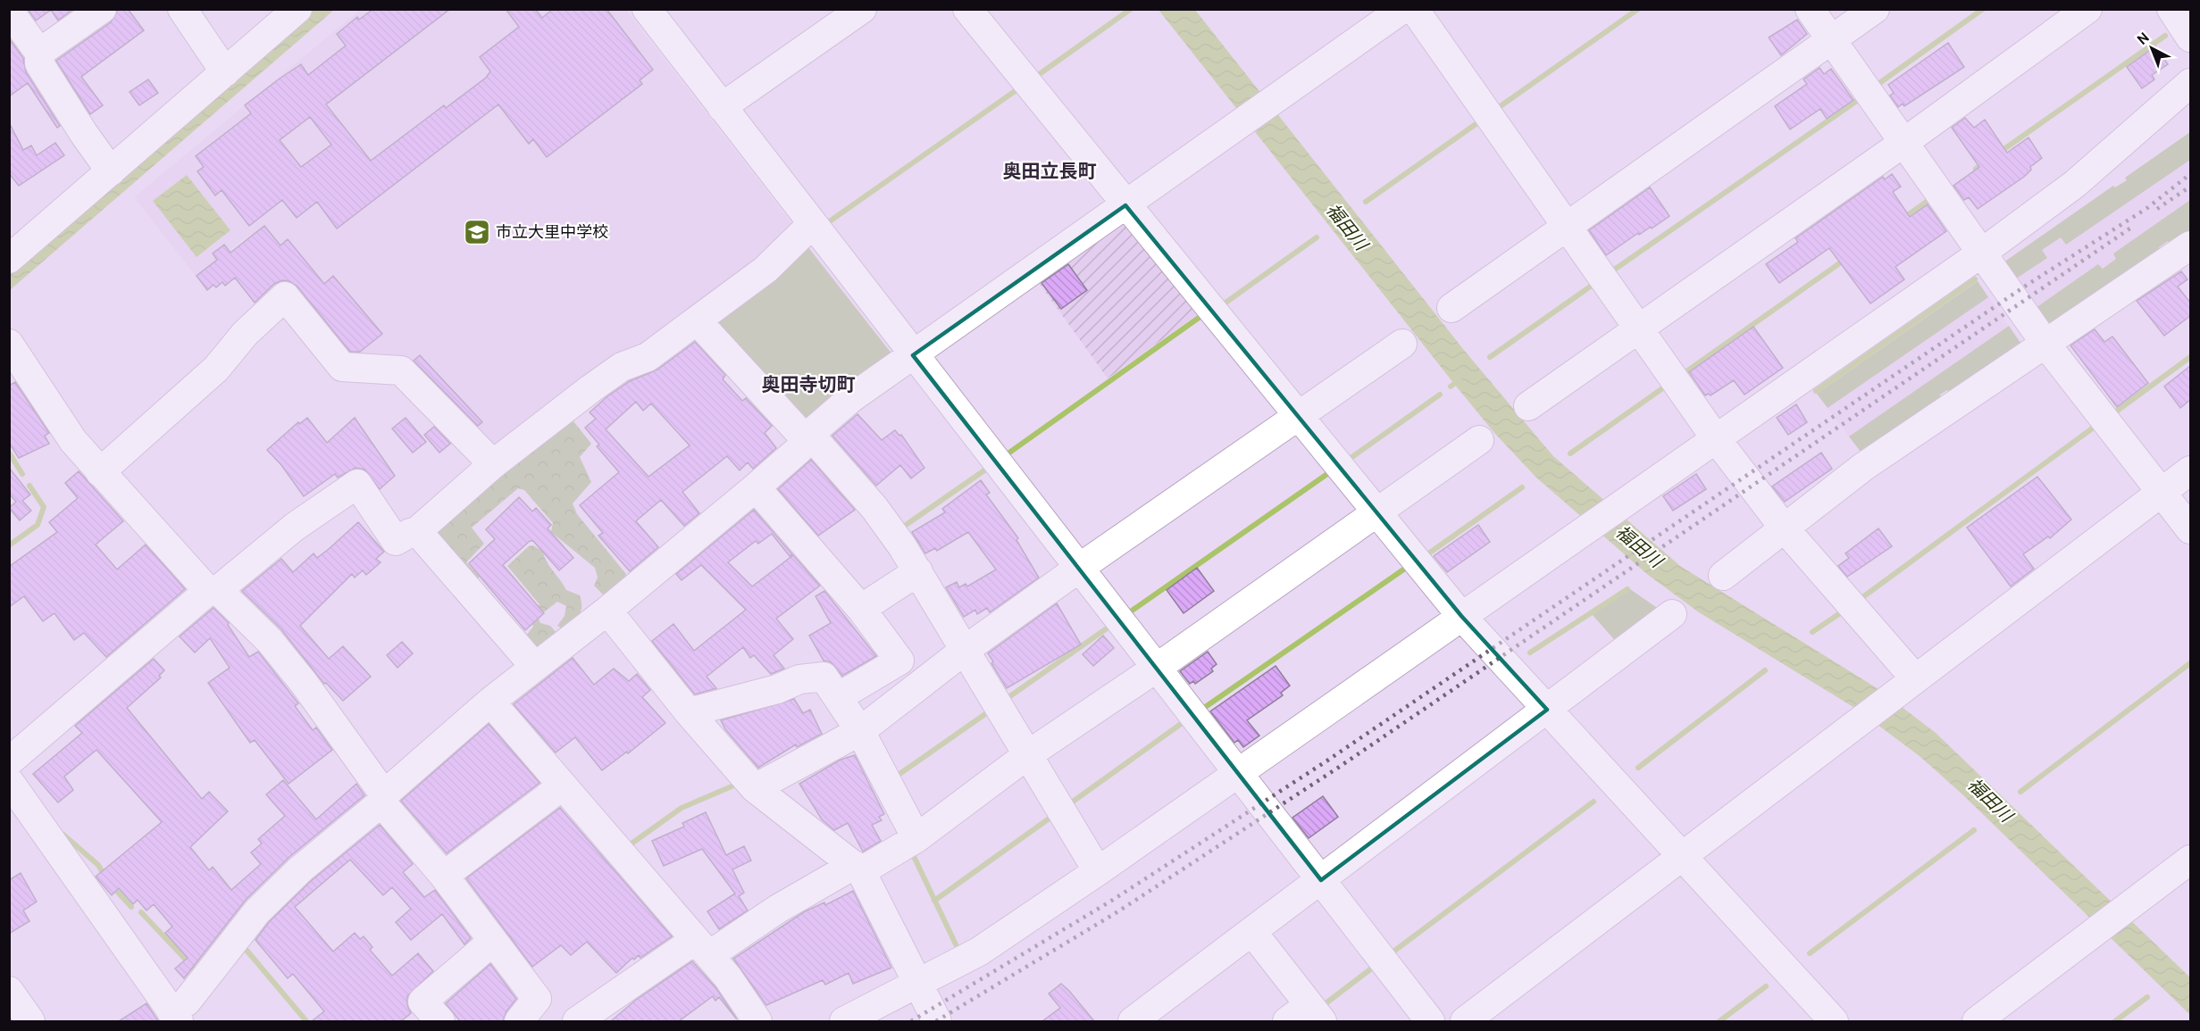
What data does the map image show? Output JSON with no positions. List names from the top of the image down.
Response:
{
  "districts": ["奥田立長町", "奥田寺切町"],
  "water": ["福田川"],
  "places": {
    "school or university": ["市立大里中学校"]
  },
  "north": "top left"
}
